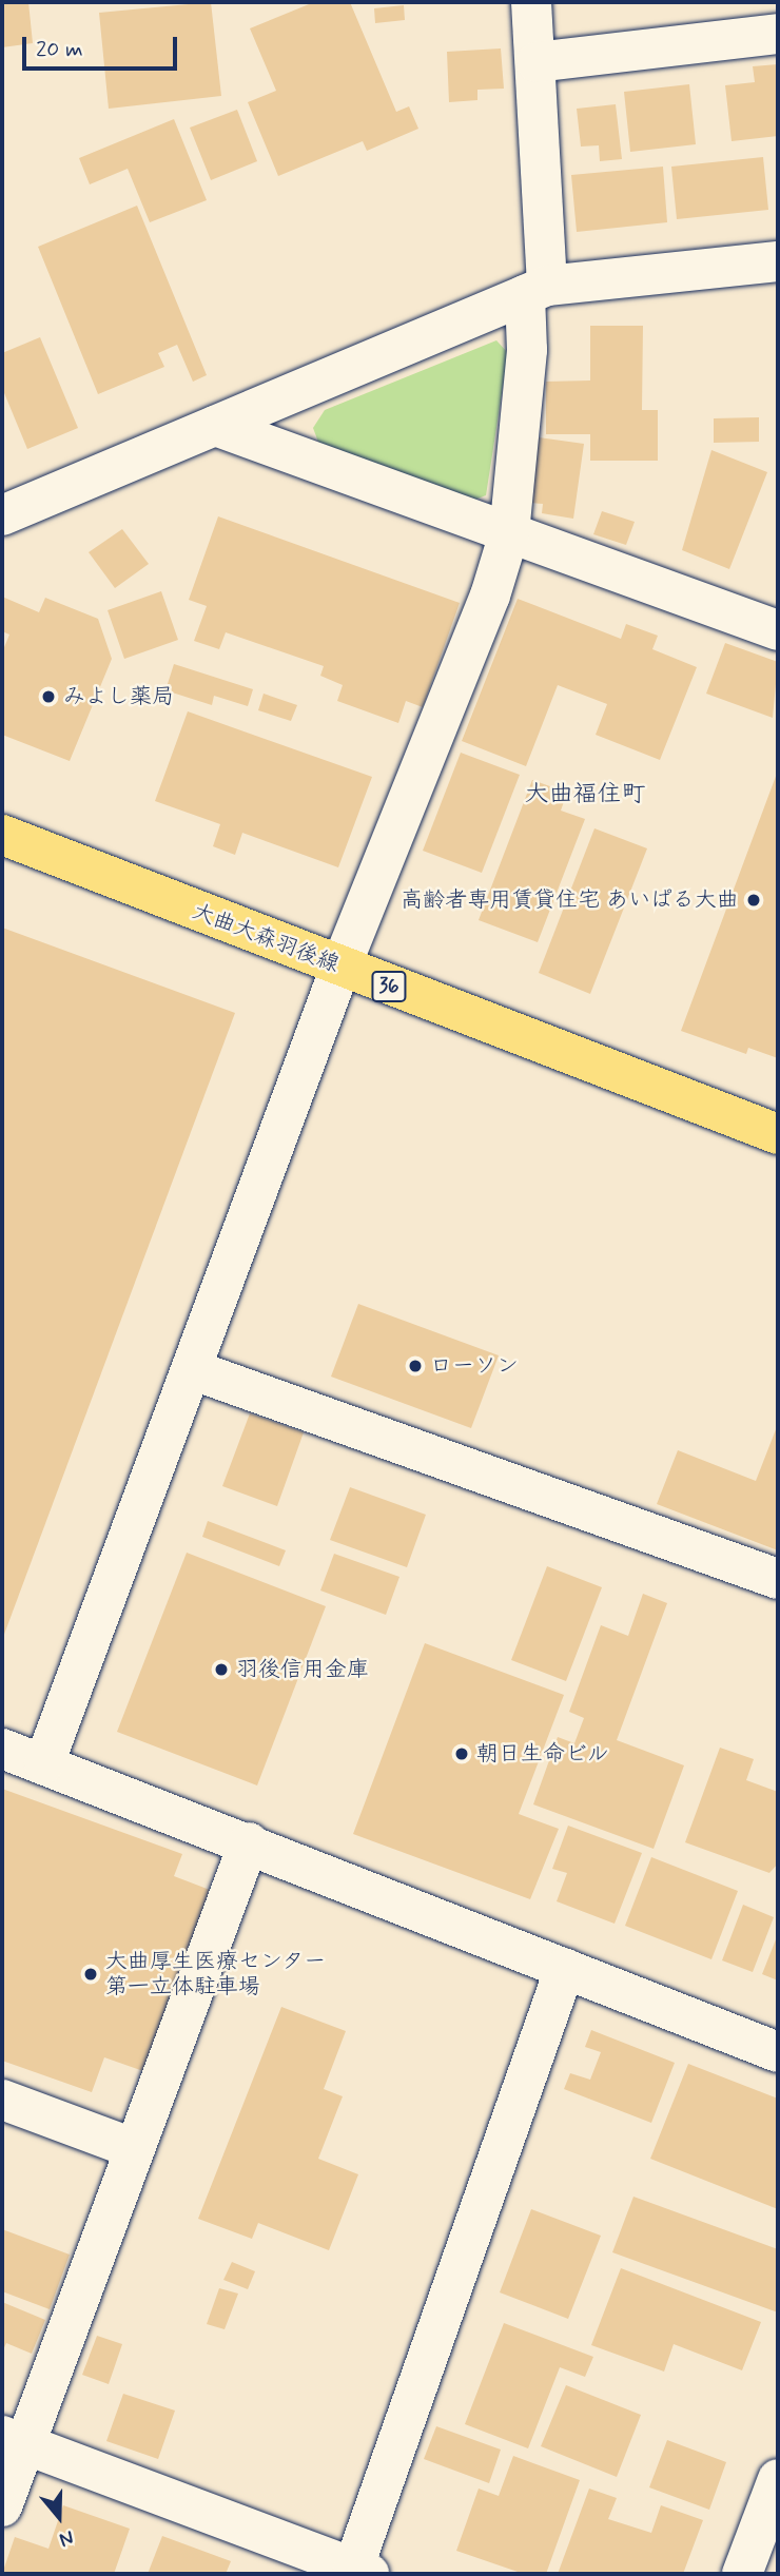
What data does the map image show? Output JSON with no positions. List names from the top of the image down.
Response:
{
  "streets": {
    "main road": ["大曲大森羽後線", "36"]
  },
  "districts": ["大曲福住町"],
  "places": [
    "みよし薬局",
    "高齢者専用賃貸住宅 あいぱる大曲",
    "ローソン",
    "羽後信用金庫",
    "朝日生命ビル",
    "大曲厚生医療センター 第一立体駐車場"
  ],
  "scale_bar": "20 m",
  "north": "bottom"
}
